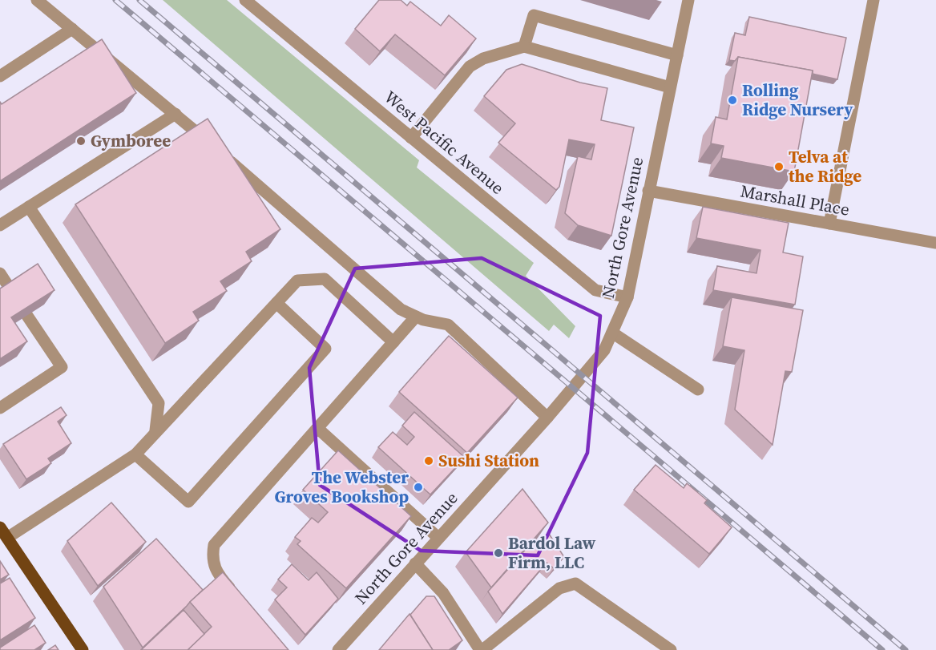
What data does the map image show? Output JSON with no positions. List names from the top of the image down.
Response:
{
  "streets": {
    "street": ["West Pacific Avenue", "Marshall Place", "North Gore Avenue"]
  },
  "crossings": [
    ["West Pacific Avenue", "North Gore Avenue"],
    ["Marshall Place", "North Gore Avenue"]
  ],
  "places": [
    "Rolling Ridge Nursery",
    "Gymboree",
    "Telva at the Ridge",
    "Sushi Station",
    "The Webster Groves Bookshop",
    "Bardol Law Firm, LLC"
  ]
}
